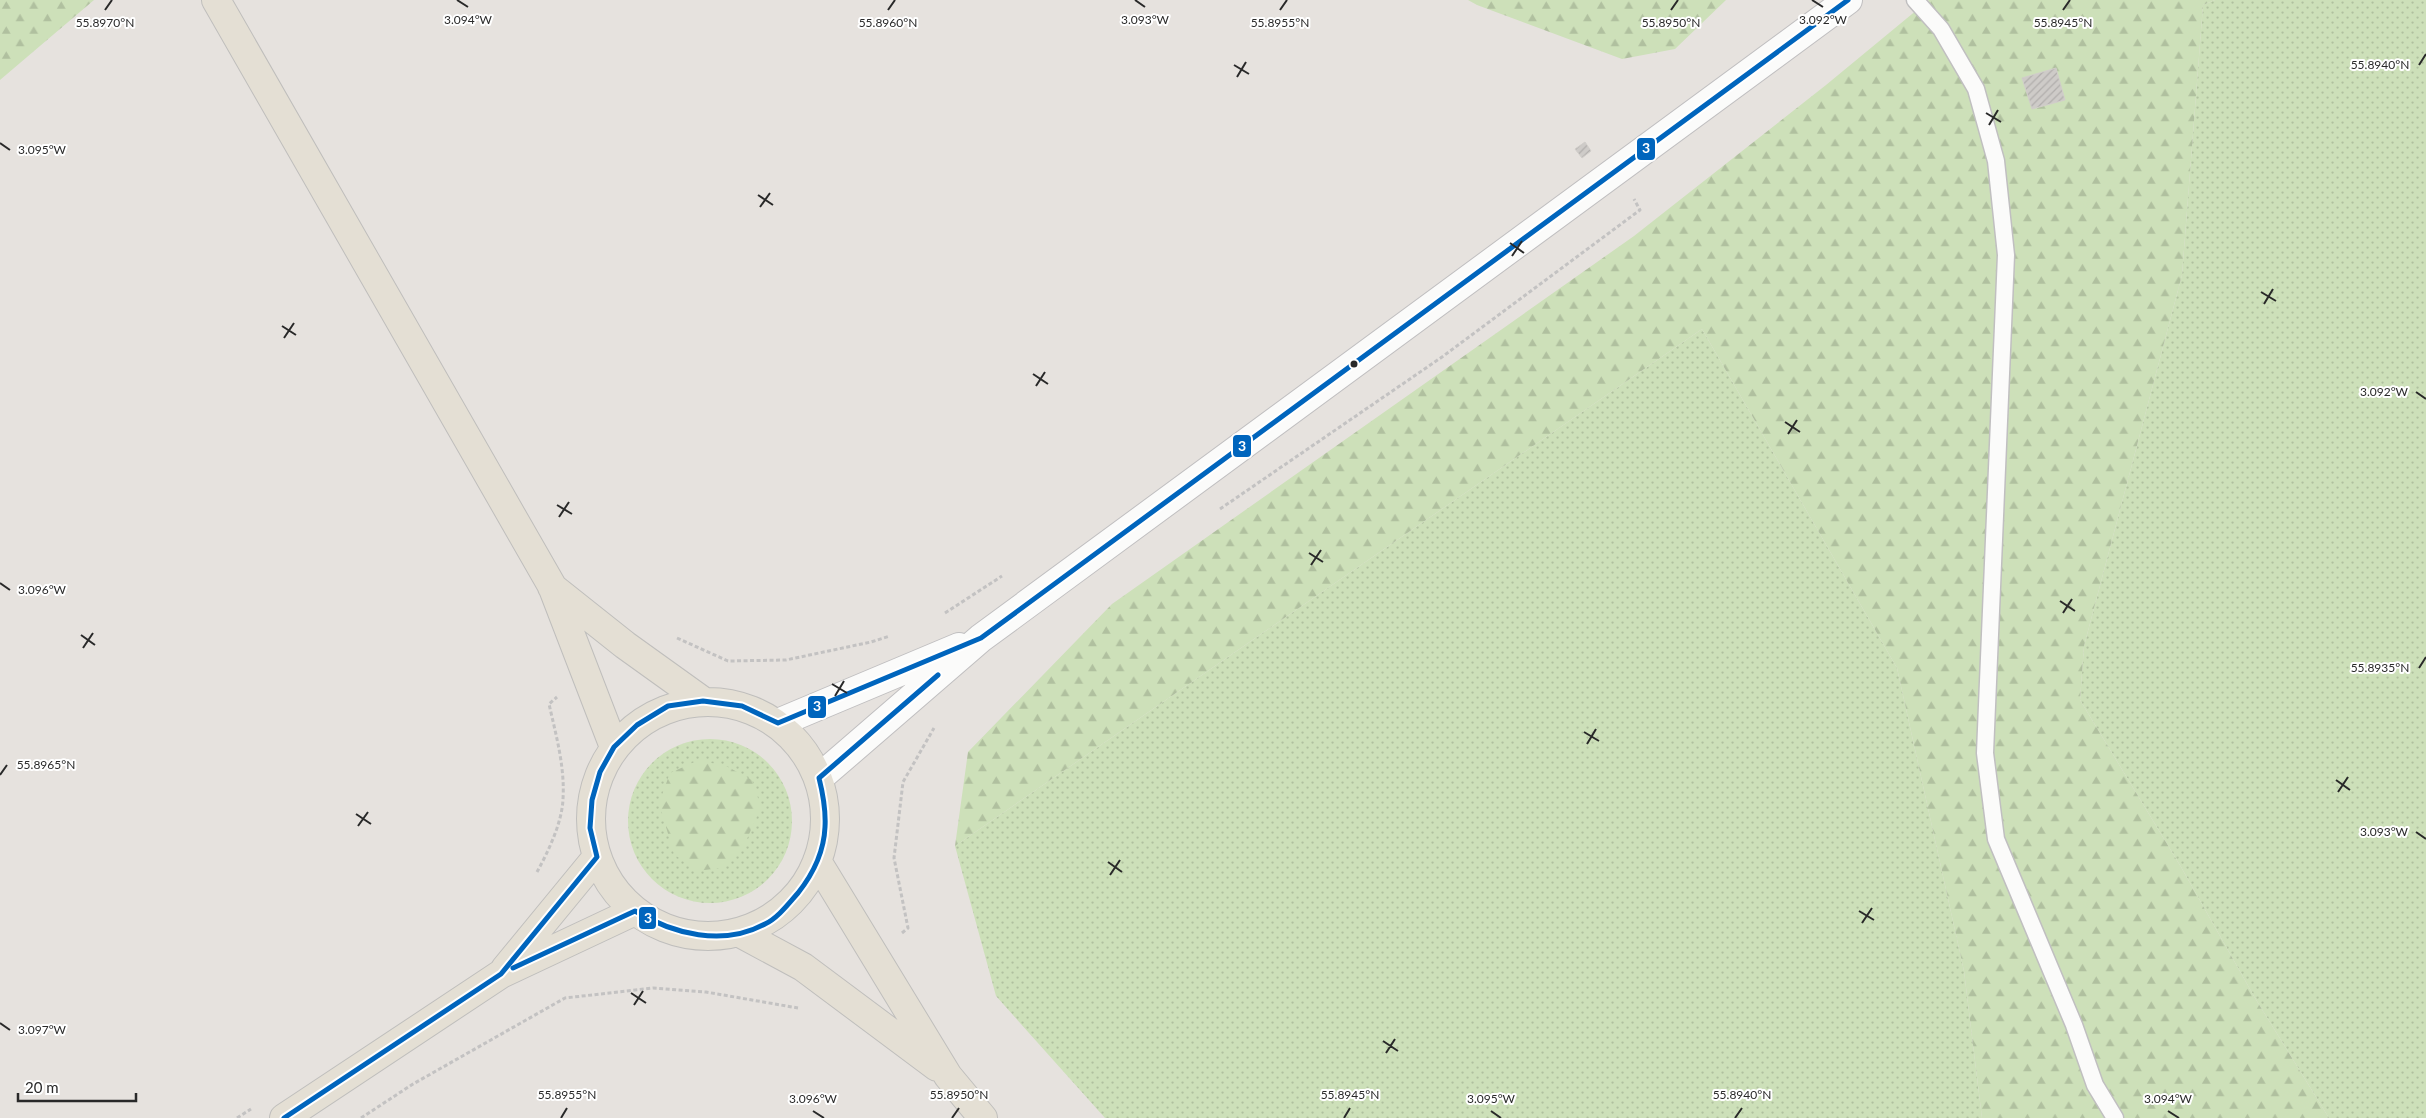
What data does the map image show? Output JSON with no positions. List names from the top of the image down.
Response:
{
  "lines": ["transit line 3"],
  "scale_bar": "20 m",
  "coordinates": [
    "3.094°W",
    "3.093°W",
    "3.092°W",
    "55.8970°N",
    "55.8960°N",
    "55.8955°N",
    "55.8950°N",
    "55.8945°N",
    "55.8940°N",
    "3.095°W",
    "3.096°W",
    "55.8935°N",
    "55.8965°N",
    "3.097°W"
  ]
}
